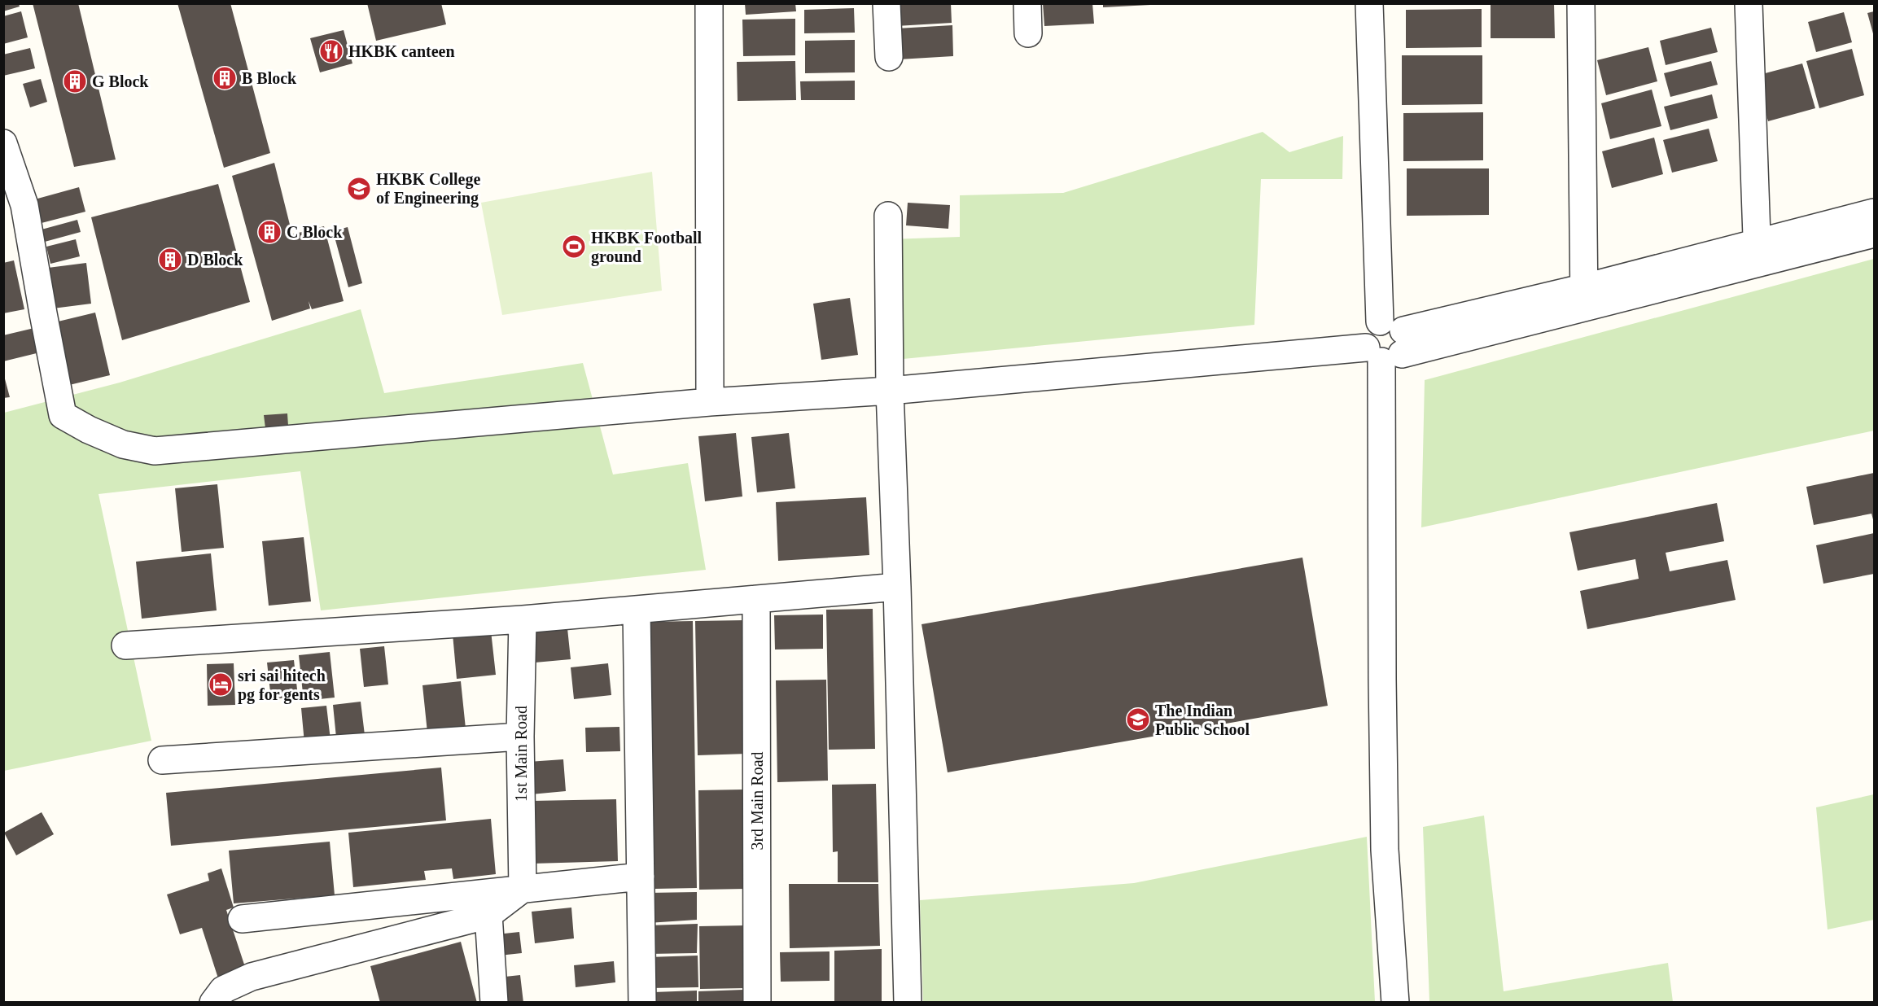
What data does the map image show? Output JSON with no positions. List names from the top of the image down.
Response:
{
  "streets": {
    "street": ["1st Main Road", "3rd Main Road"]
  },
  "places": {
    "restaurant": ["HKBK canteen"],
    "building": [
      "B Block",
      "G Block",
      "C Block",
      "D Block"
    ],
    "school or university": ["HKBK College of Engineering", "The Indian Public School"],
    "sports": ["HKBK Football ground"],
    "hotel": ["sri sai hitech pg for gents"]
  }
}
